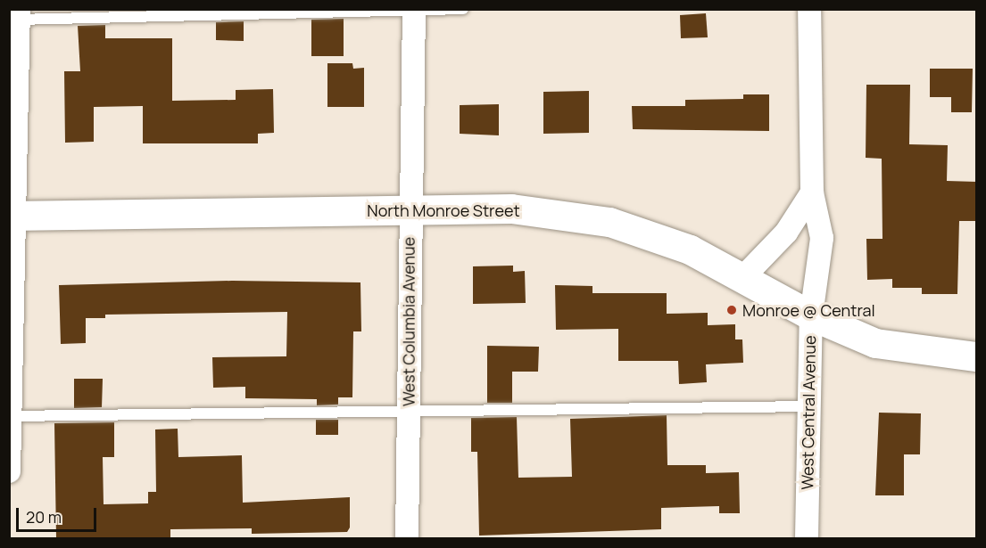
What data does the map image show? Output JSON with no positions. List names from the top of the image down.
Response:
{
  "streets": {
    "main road": ["North Monroe Street"],
    "street": ["West Columbia Avenue", "West Central Avenue"]
  },
  "crossings": [
    ["North Monroe Street", "West Columbia Avenue"],
    ["North Monroe Street", "West Central Avenue"]
  ],
  "places": ["Monroe @ Central"],
  "scale_bar": "20 m"
}
